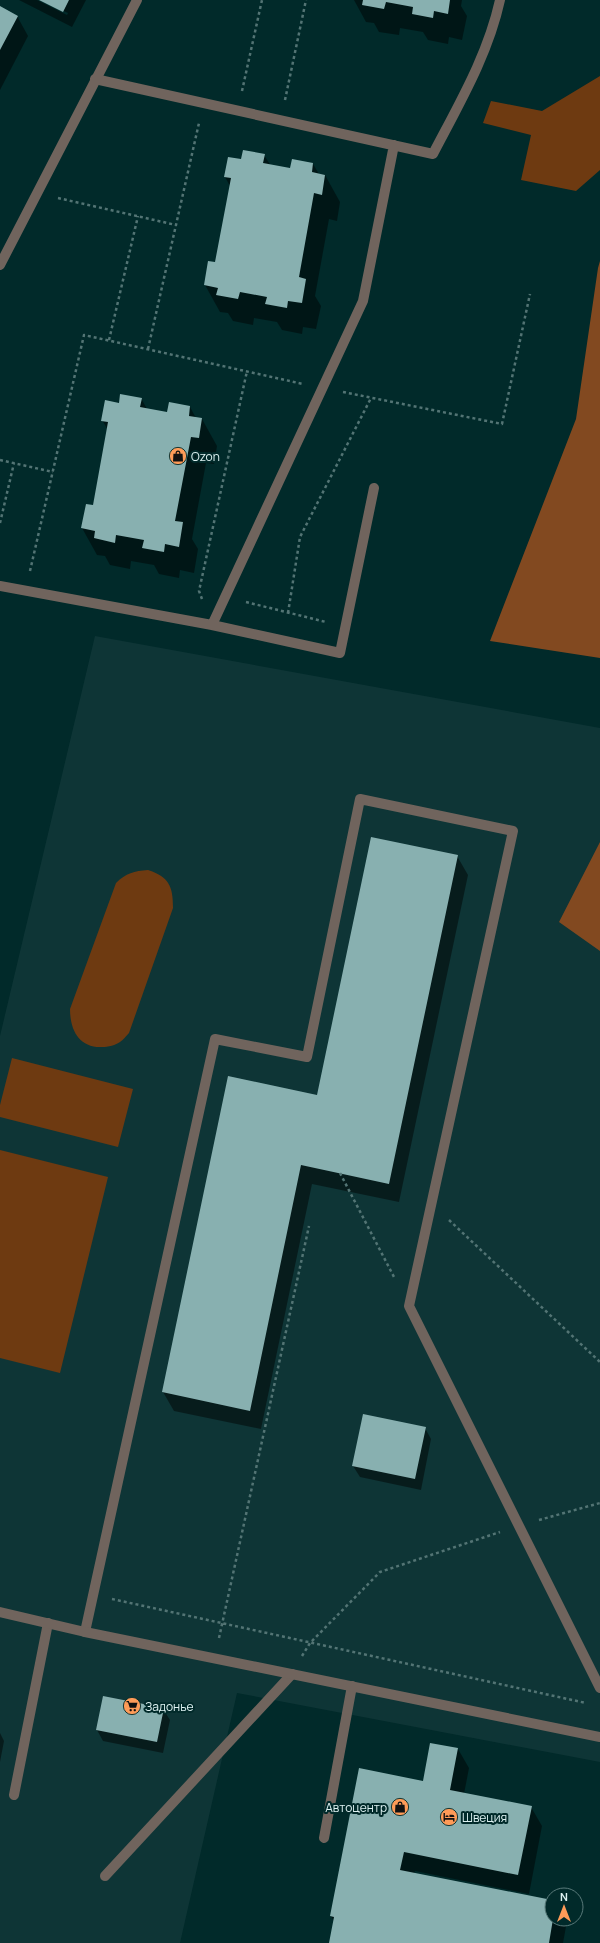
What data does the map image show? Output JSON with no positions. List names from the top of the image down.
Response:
{
  "places": {
    "shop": ["Ozon", "Автоцентр"],
    "supermarket": ["Задонье"],
    "hotel": ["Швеция"]
  },
  "north": "top"
}
